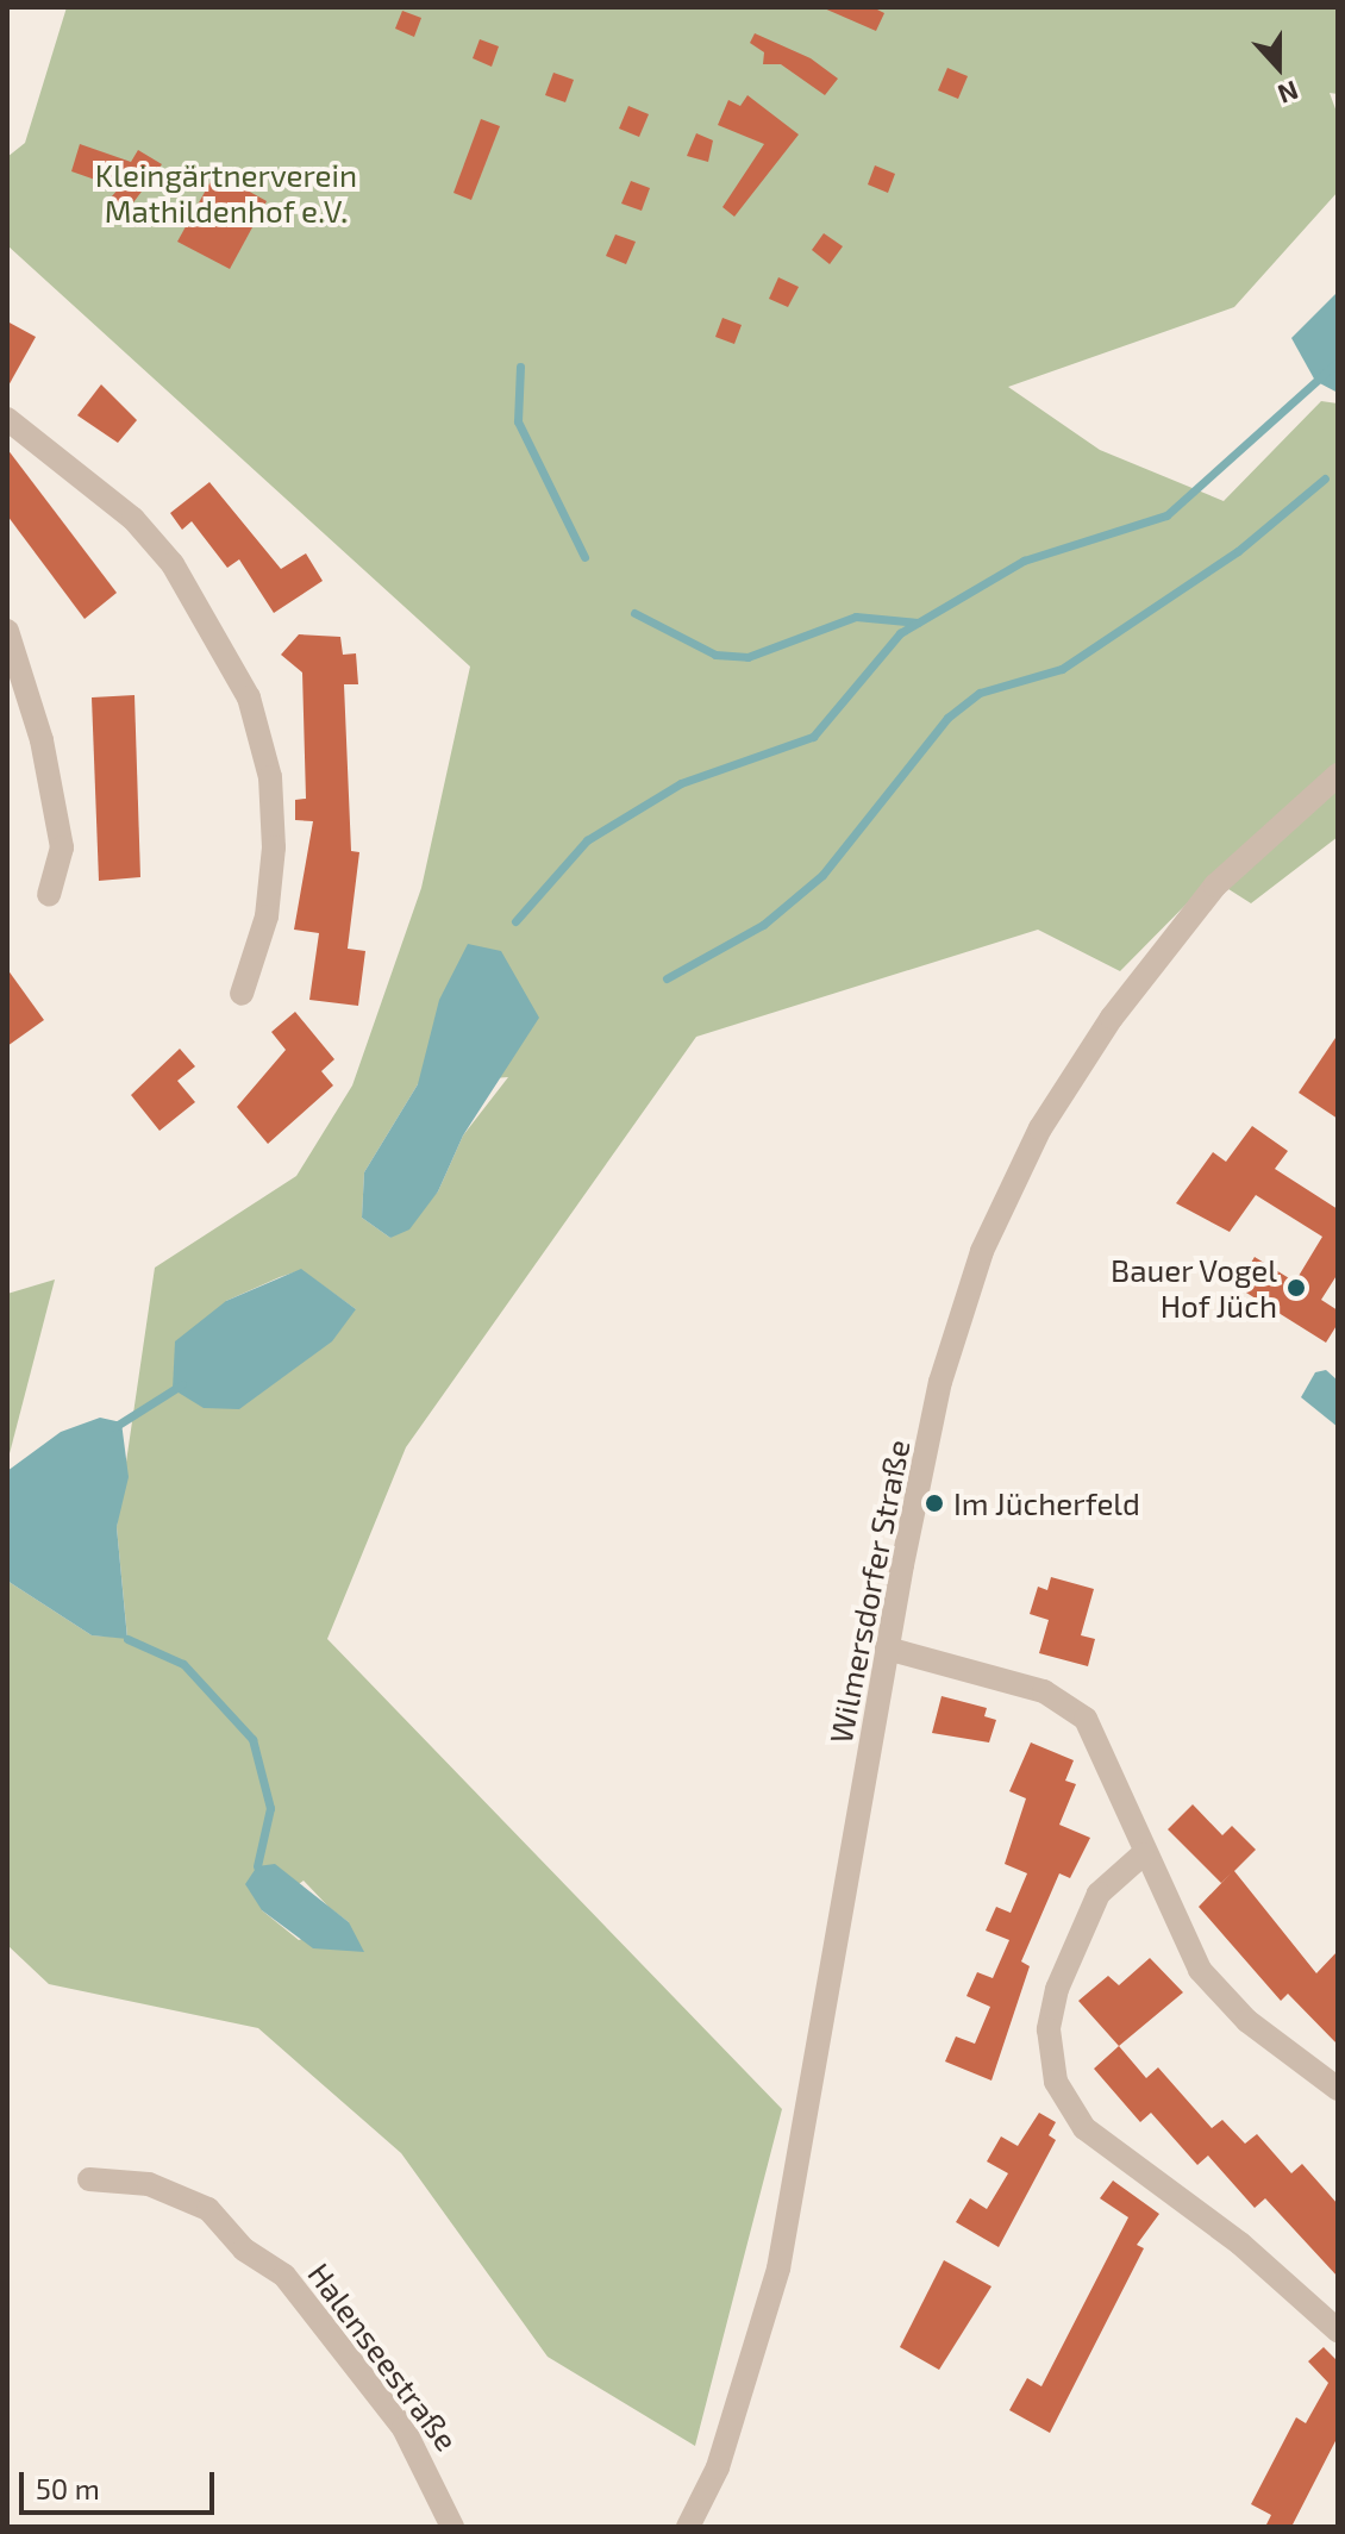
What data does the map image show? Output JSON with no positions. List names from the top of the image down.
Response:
{
  "streets": {
    "street": ["Wilmersdorfer Straße", "Halenseestraße"]
  },
  "parks": ["Kleingärtnerverein Mathildenhof e.V."],
  "places": ["Bauer Vogel Hof Jüch", "Im Jücherfeld"],
  "scale_bar": "50 m",
  "north": "bottom"
}
